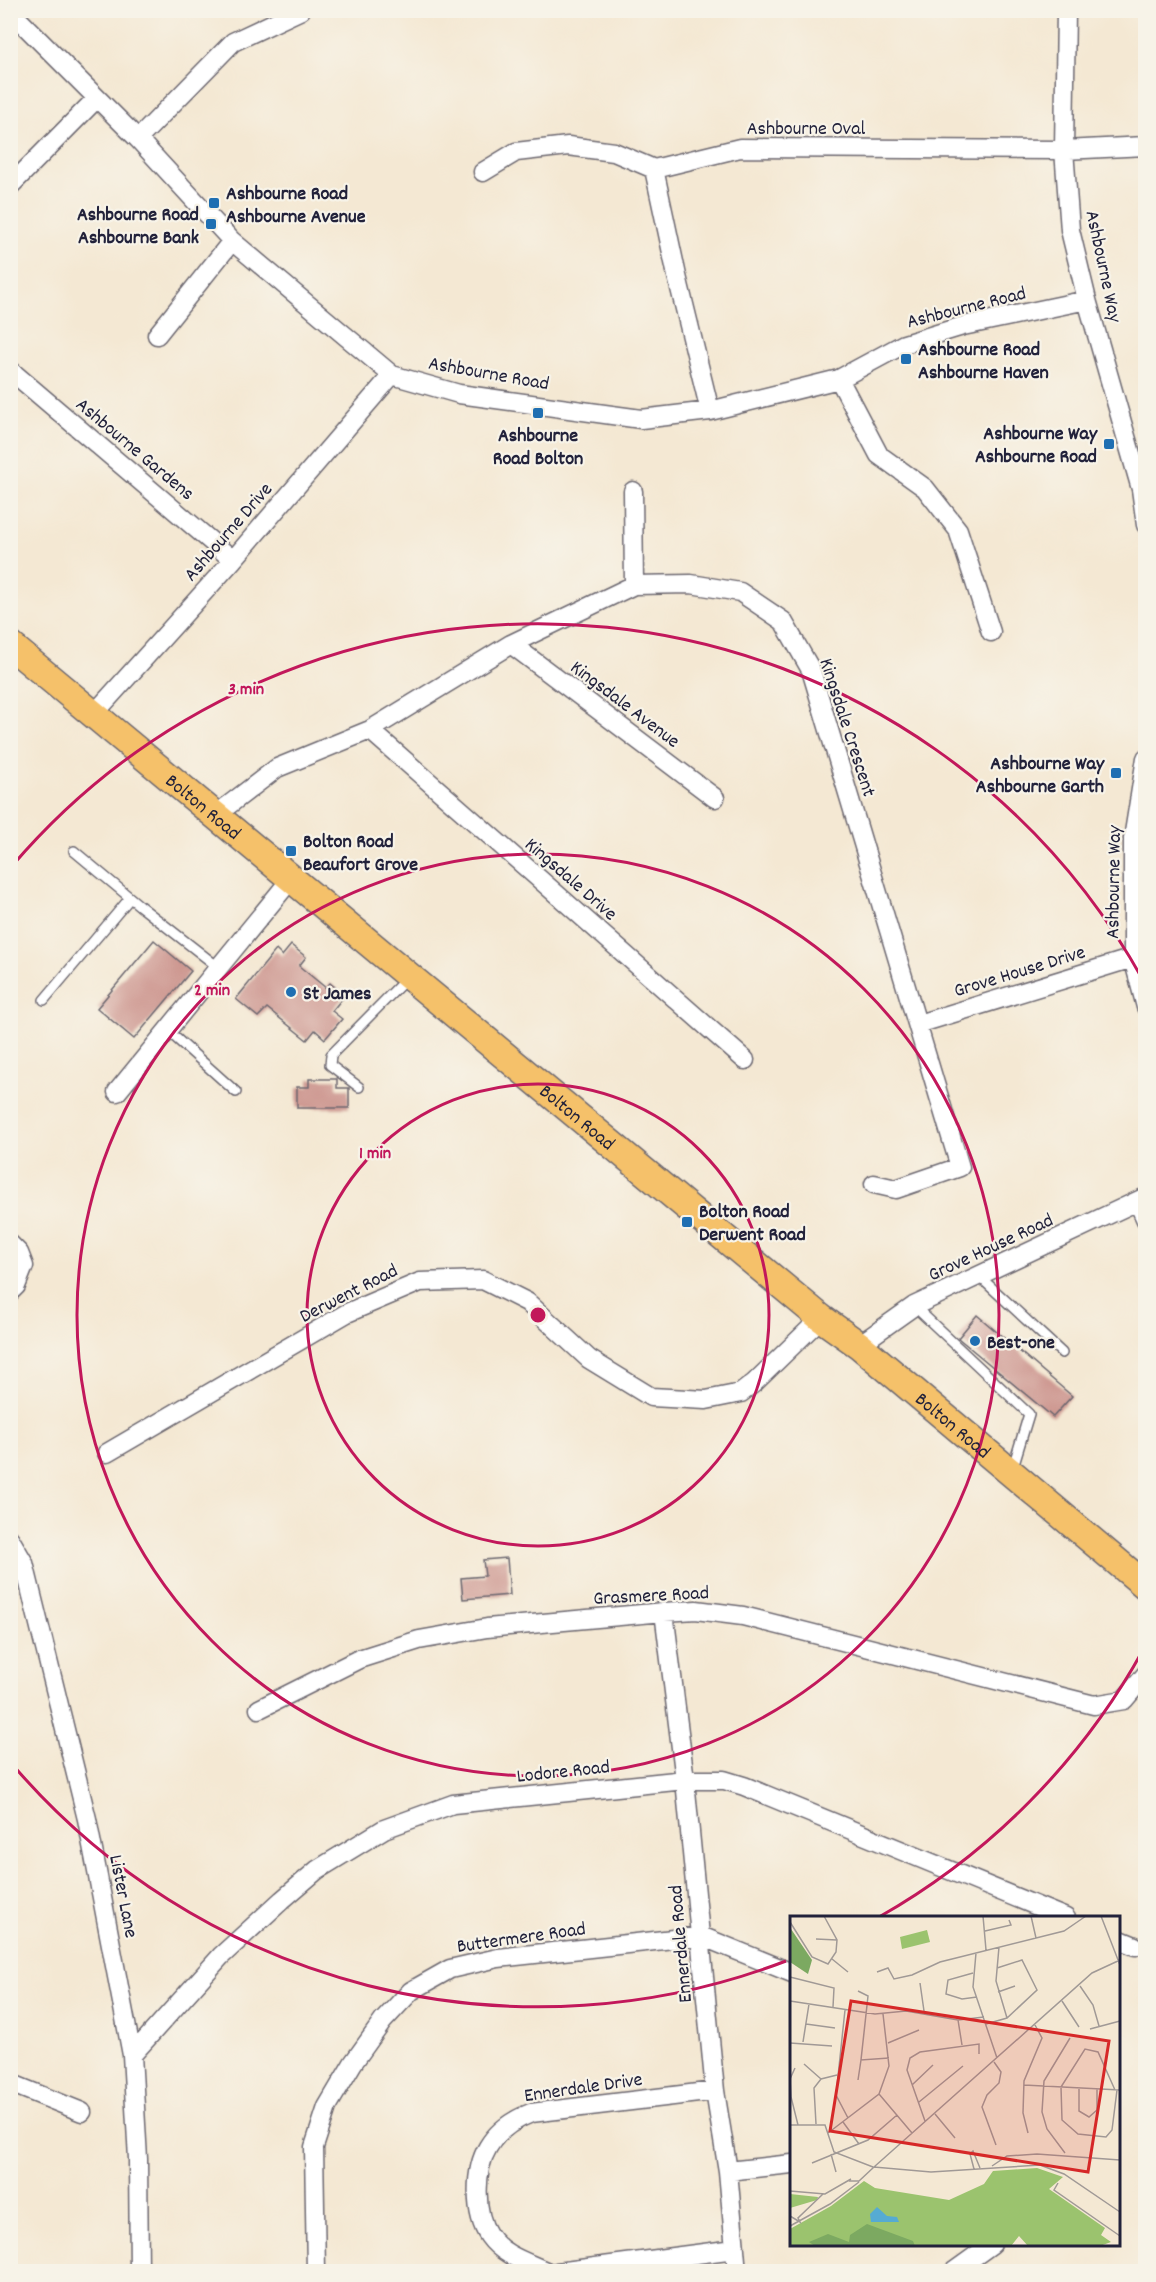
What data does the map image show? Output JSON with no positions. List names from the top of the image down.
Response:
{
  "streets": {
    "main road": ["Bolton Road"],
    "street": [
      "Ashbourne Oval",
      "Ashbourne Way",
      "Ashbourne Road",
      "Ashbourne Gardens",
      "Ashbourne Drive",
      "Kingsdale Avenue",
      "Kingsdale Crescent",
      "Kingsdale Drive",
      "Grove House Drive",
      "Grove House Road",
      "Derwent Road",
      "Grasmere Road",
      "Lodore Road",
      "Lister Lane",
      "Buttermere Road",
      "Ennerdale Road",
      "Ennerdale Drive"
    ]
  },
  "crossings": [
    ["Ashbourne Oval", "Ashbourne Way"],
    ["Ashbourne Way", "Ashbourne Road"],
    ["Ashbourne Way", "Grove House Drive"],
    ["Ashbourne Road", "Ashbourne Drive"],
    ["Ashbourne Gardens", "Ashbourne Drive"],
    ["Ashbourne Drive", "Bolton Road"],
    ["Kingsdale Avenue", "Kingsdale Crescent"],
    ["Kingsdale Crescent", "Bolton Road"],
    ["Kingsdale Crescent", "Kingsdale Drive"],
    ["Kingsdale Crescent", "Grove House Drive"],
    ["Bolton Road", "Grove House Road"],
    ["Bolton Road", "Derwent Road"],
    ["Grasmere Road", "Ennerdale Road"],
    ["Lodore Road", "Lister Lane"],
    ["Lodore Road", "Ennerdale Road"],
    ["Buttermere Road", "Ennerdale Road"],
    ["Ennerdale Road", "Ennerdale Drive"]
  ],
  "places": {
    "transit": [
      "Ashbourne Road Ashbourne Avenue",
      "Ashbourne Road Ashbourne Bank",
      "Ashbourne Road Ashbourne Haven",
      "Ashbourne Road Bolton",
      "Ashbourne Way Ashbourne Road",
      "Ashbourne Way Ashbourne Garth",
      "Bolton Road Beaufort Grove",
      "Bolton Road Derwent Road"
    ],
    "other": ["St James", "Best-one"]
  },
  "rings": ["3 min", "2 min", "1 min"]
}
